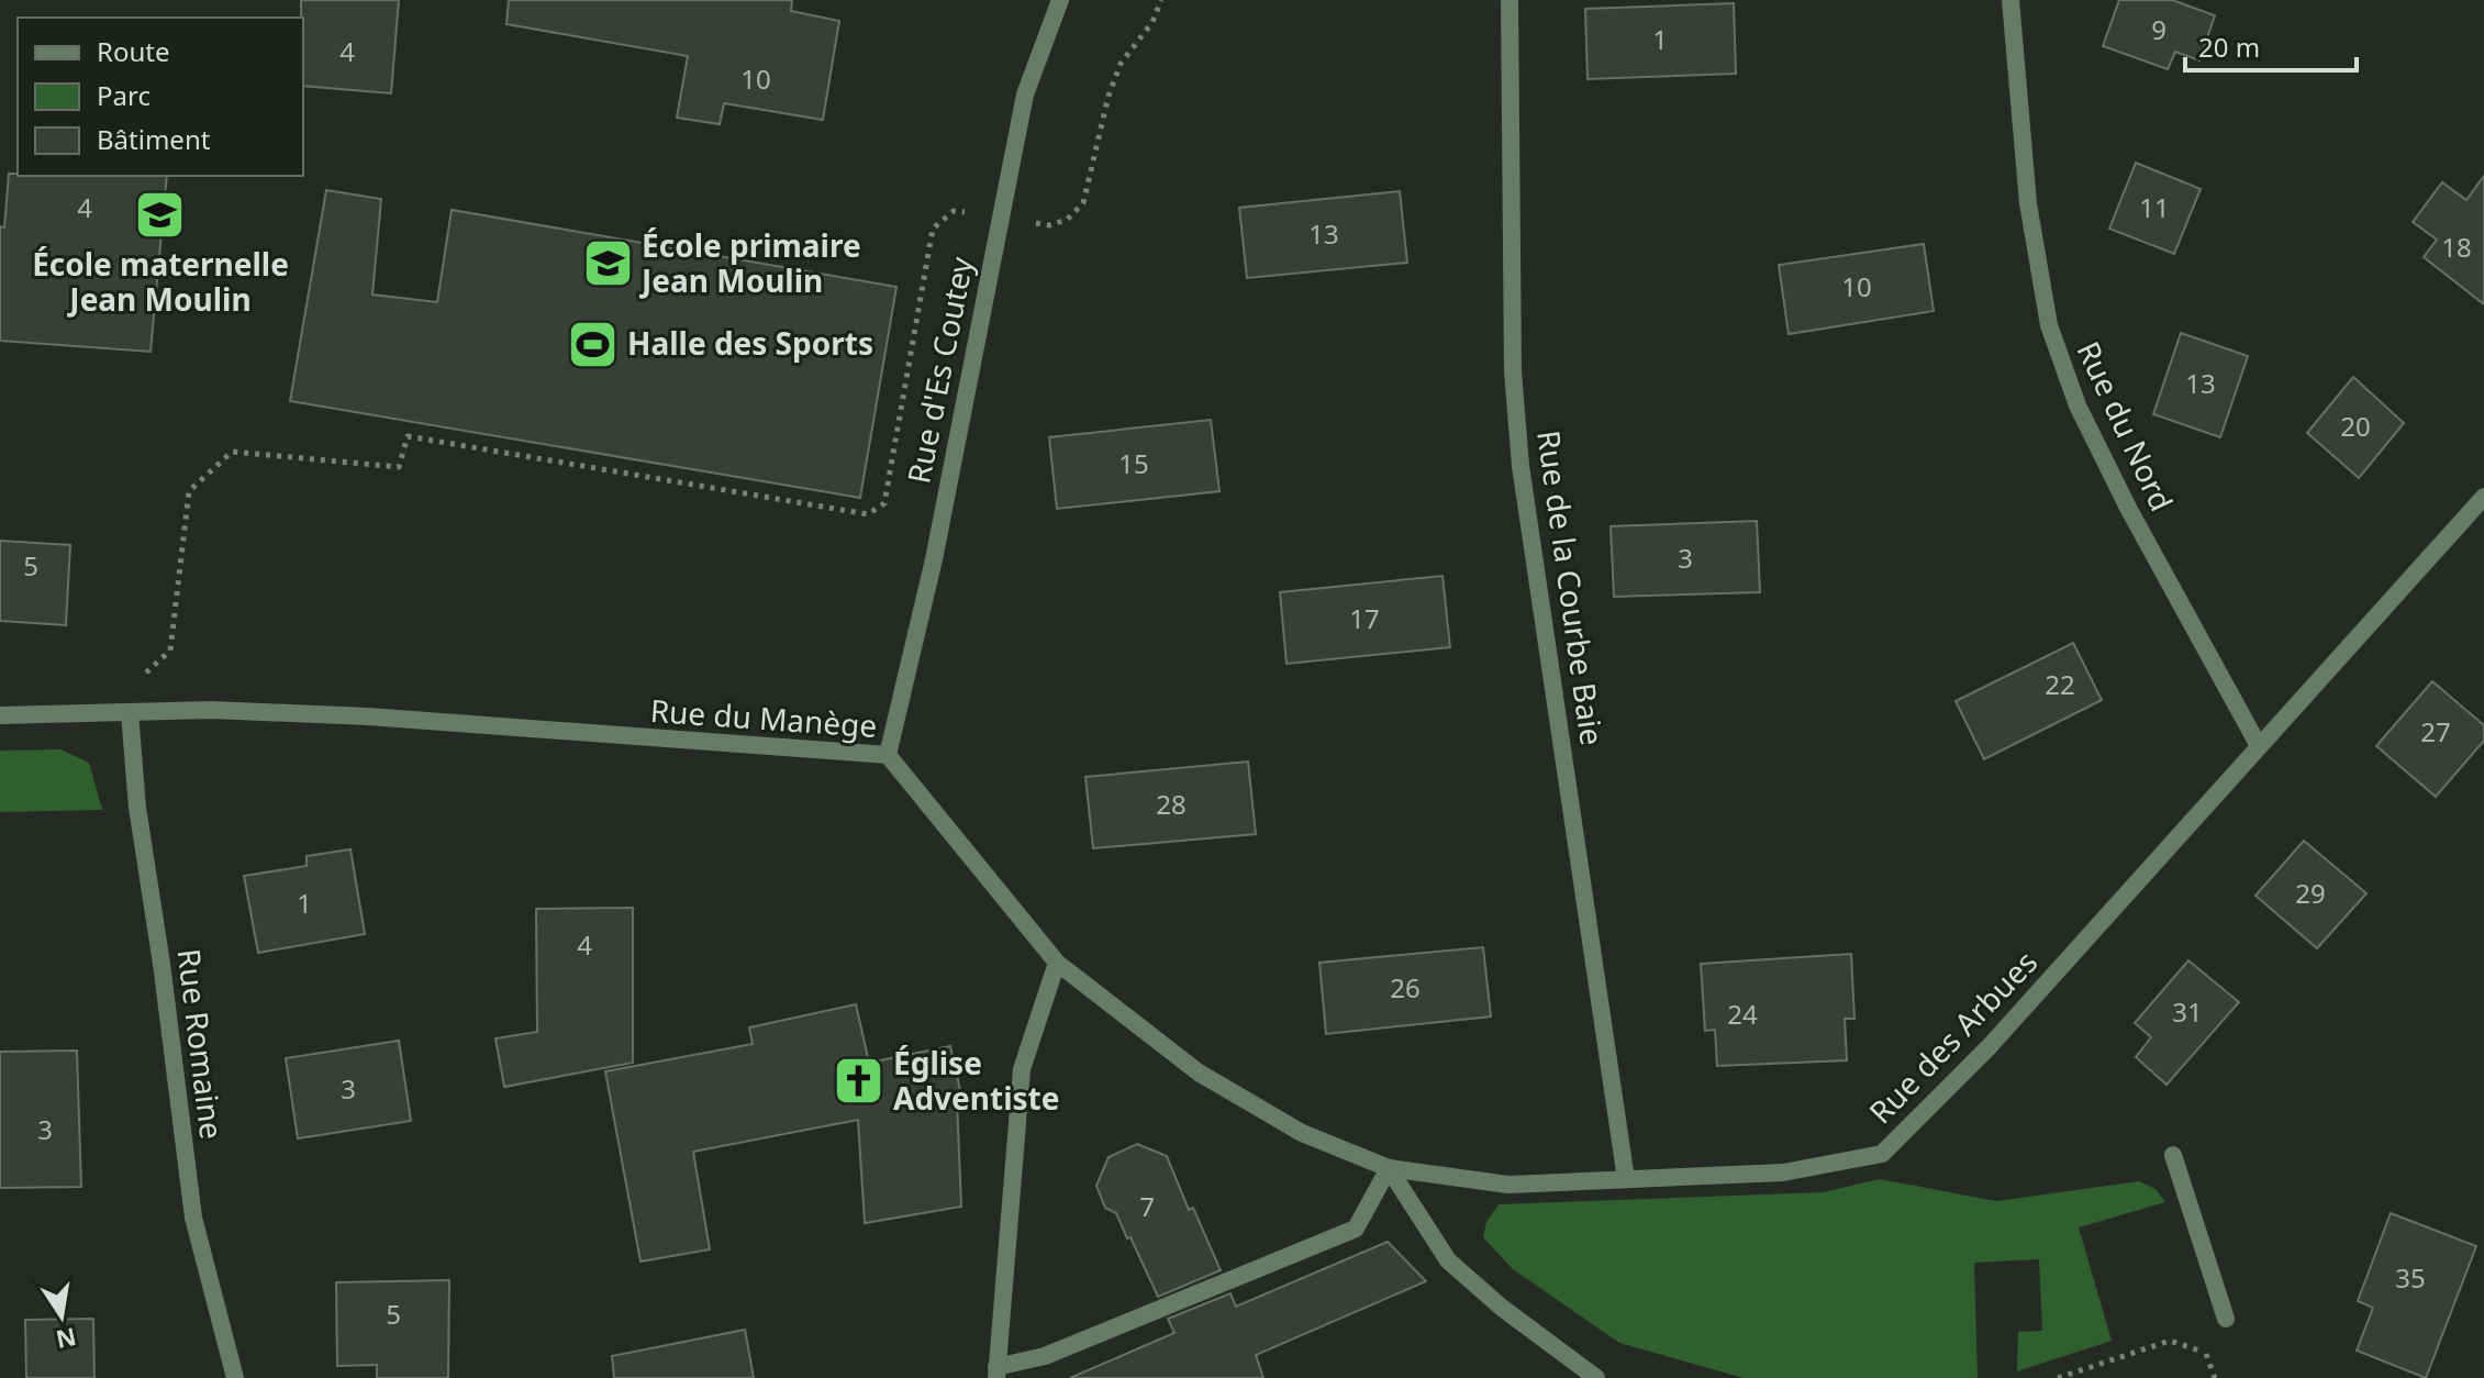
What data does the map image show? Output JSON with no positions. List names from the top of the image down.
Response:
{
  "streets": {
    "street": [
      "Rue d'Es Coutey",
      "Rue du Nord",
      "Rue de la Courbe Baie",
      "Rue du Manège",
      "Rue des Arbues",
      "Rue Romaine"
    ]
  },
  "crossings": [
    ["Rue d'Es Coutey", "Rue du Manège"],
    ["Rue du Nord", "Rue des Arbues"],
    ["Rue de la Courbe Baie", "Rue des Arbues"],
    ["Rue du Manège", "Rue des Arbues"],
    ["Rue du Manège", "Rue Romaine"]
  ],
  "places": {
    "school or university": ["École maternelle Jean Moulin", "École primaire Jean Moulin"],
    "sports": ["Halle des Sports"],
    "church": ["Église Adventiste"]
  },
  "house_numbers": [
    "9",
    "1",
    "4",
    "10",
    "4",
    "11",
    "13",
    "18",
    "10",
    "13",
    "20",
    "15",
    "3",
    "5",
    "17",
    "22",
    "27",
    "28",
    "29",
    "1",
    "4",
    "26",
    "31",
    "24",
    "3",
    "3",
    "7",
    "35",
    "5"
  ],
  "legend": ["Route", "Parc", "Bâtiment"],
  "scale_bar": "20 m",
  "north": "bottom"
}
